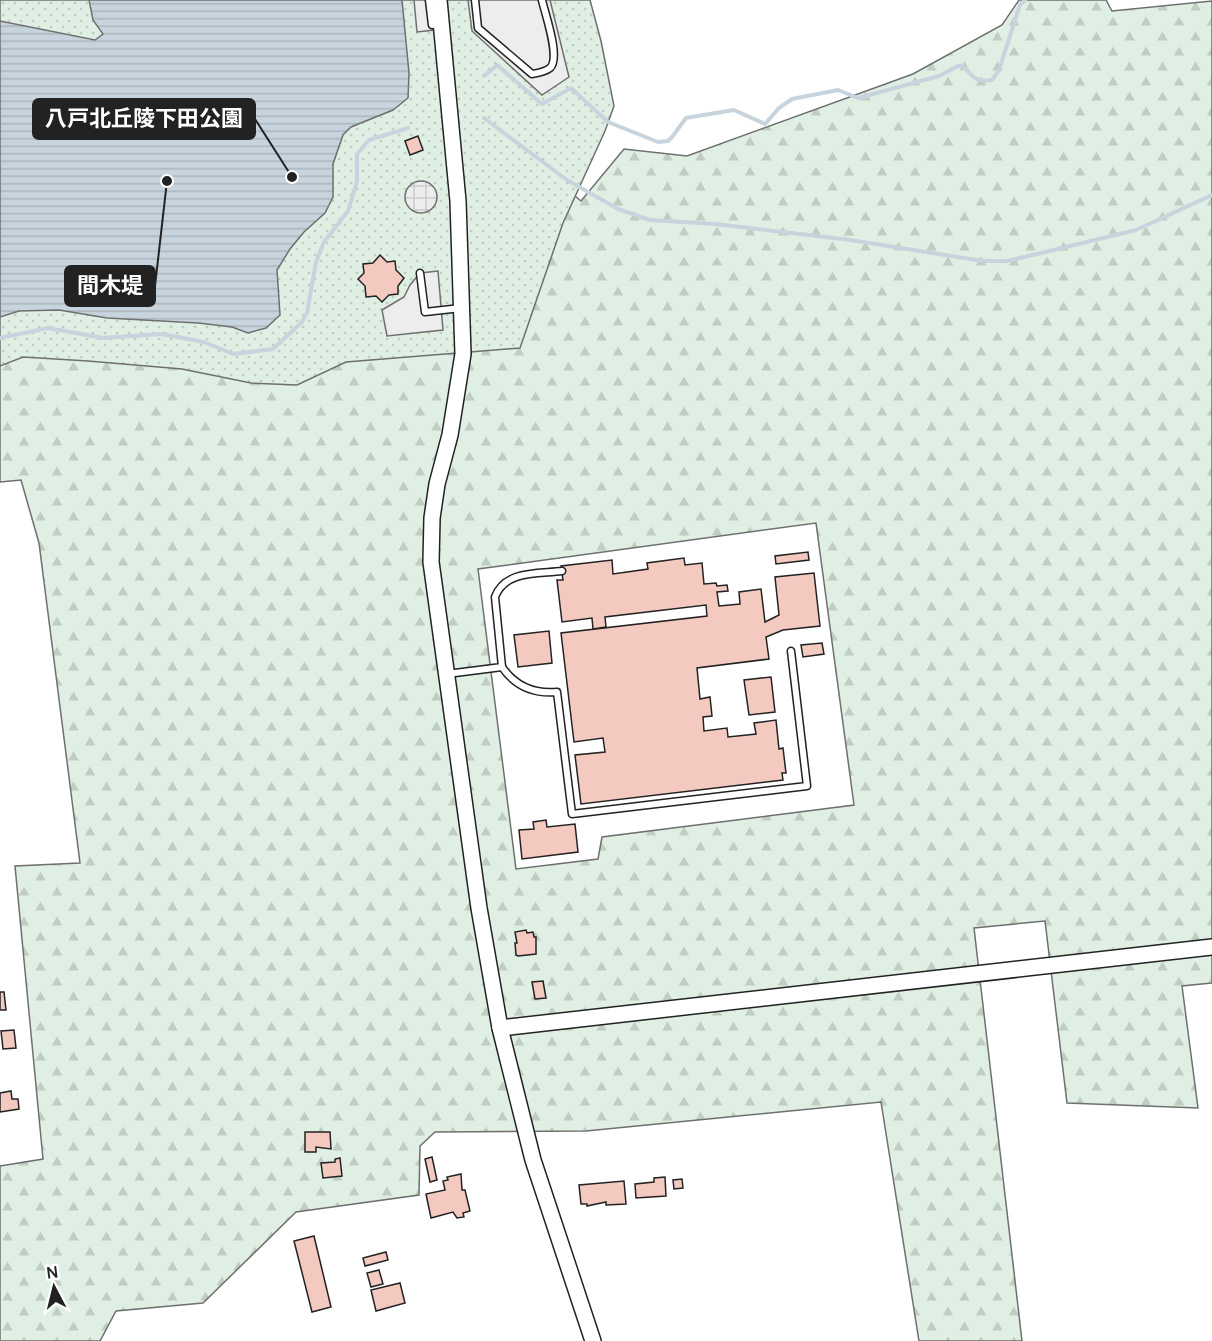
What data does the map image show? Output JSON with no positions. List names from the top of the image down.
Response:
{
  "places": ["八戸北丘陵下田公園", "間木堤"],
  "north": "top"
}
